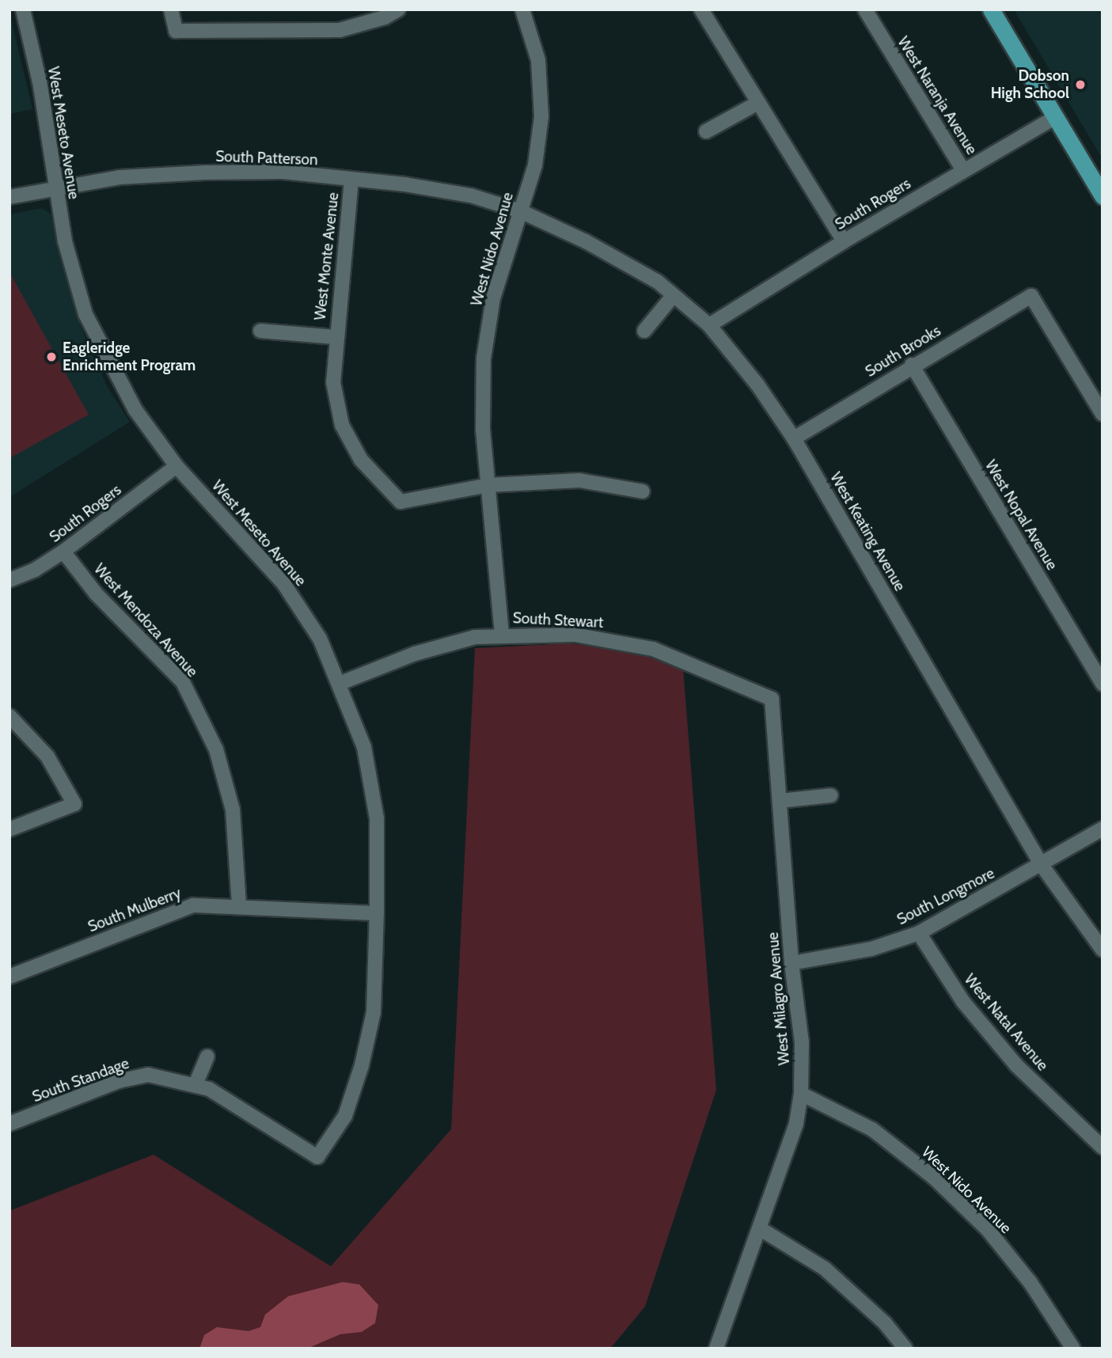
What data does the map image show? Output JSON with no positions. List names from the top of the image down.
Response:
{
  "streets": {
    "street": [
      "West Naranja Avenue",
      "West Meseto Avenue",
      "South Patterson",
      "South Rogers",
      "West Nido Avenue",
      "West Monte Avenue",
      "South Brooks",
      "West Nopal Avenue",
      "West Keating Avenue",
      "West Mendoza Avenue",
      "South Stewart",
      "South Longmore",
      "South Mulberry",
      "West Milagro Avenue",
      "West Natal Avenue",
      "South Standage"
    ]
  },
  "crossings": [
    ["West Naranja Avenue", "South Rogers"],
    ["West Meseto Avenue", "South Patterson"],
    ["West Meseto Avenue", "South Rogers"],
    ["West Meseto Avenue", "South Stewart"],
    ["West Meseto Avenue", "South Mulberry"],
    ["West Meseto Avenue", "South Standage"],
    ["South Patterson", "West Nido Avenue"],
    ["South Patterson", "West Monte Avenue"],
    ["South Patterson", "West Keating Avenue"],
    ["South Rogers", "West Keating Avenue"],
    ["South Rogers", "West Mendoza Avenue"],
    ["West Nido Avenue", "West Monte Avenue"],
    ["West Nido Avenue", "West Keating Avenue"],
    ["West Nido Avenue", "South Stewart"],
    ["West Nido Avenue", "West Milagro Avenue"],
    ["South Brooks", "West Nopal Avenue"],
    ["South Brooks", "West Keating Avenue"],
    ["West Keating Avenue", "South Longmore"],
    ["West Mendoza Avenue", "South Mulberry"],
    ["South Stewart", "West Milagro Avenue"],
    ["South Longmore", "West Milagro Avenue"],
    ["South Longmore", "West Natal Avenue"]
  ],
  "places": ["Dobson High School", "Eagleridge Enrichment Program"]
}
